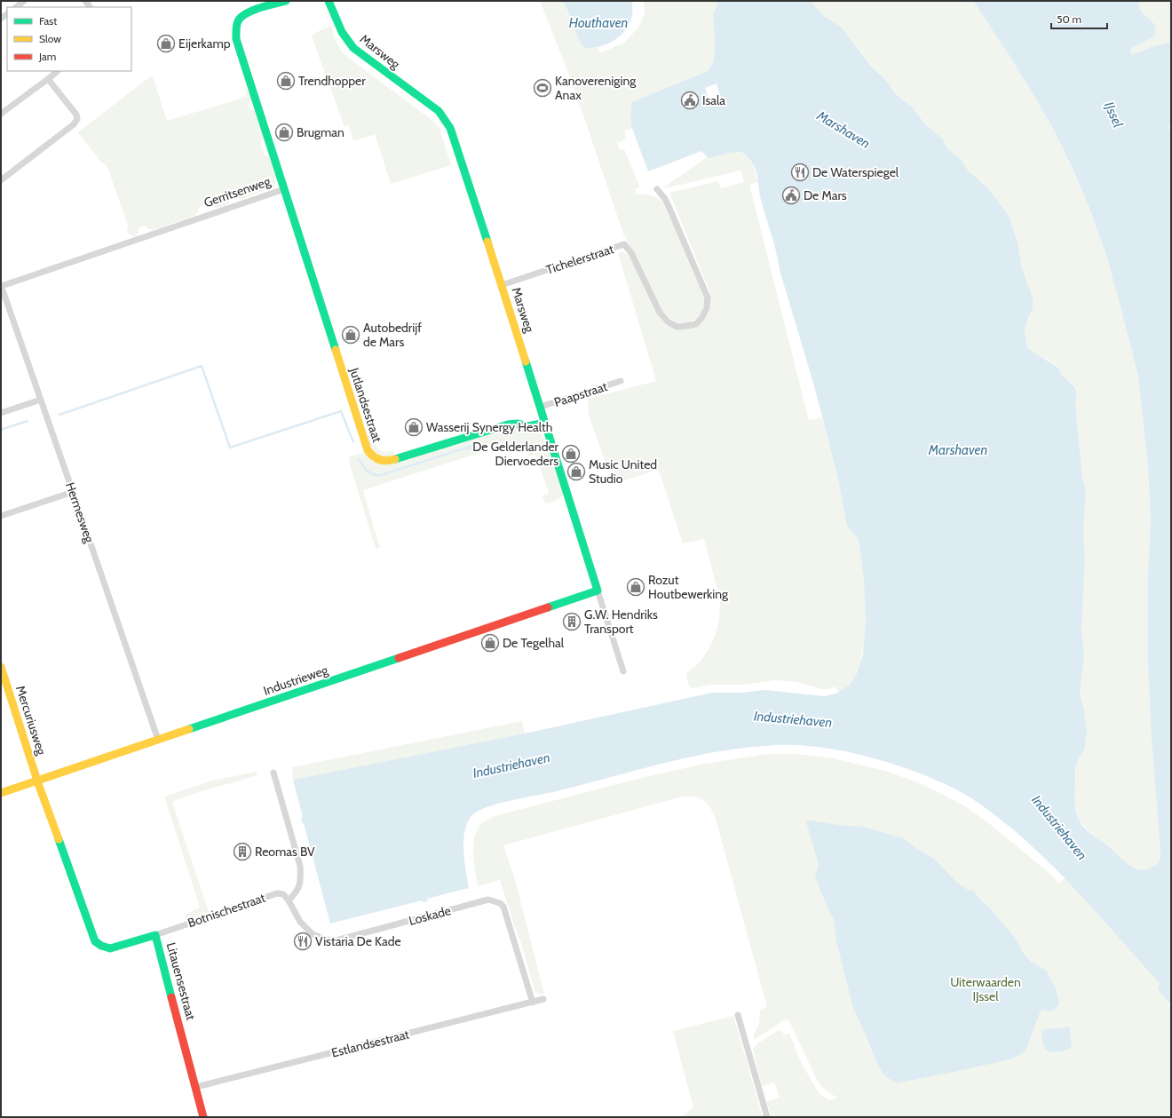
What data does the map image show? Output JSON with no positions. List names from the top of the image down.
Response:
{
  "streets": {
    "street": [
      "Marsweg",
      "Gerritsenweg",
      "Tichelerstraat",
      "Paapstraat",
      "Jutlandsestraat",
      "Hermesweg",
      "Industrieweg",
      "Mercuriusweg",
      "Botnischestraat",
      "Loskade",
      "Litauensestraat",
      "Estlandsestraat"
    ]
  },
  "crossings": [
    ["Marsweg", "Tichelerstraat"],
    ["Marsweg", "Paapstraat"],
    ["Marsweg", "Jutlandsestraat"],
    ["Marsweg", "Industrieweg"],
    ["Gerritsenweg", "Jutlandsestraat"],
    ["Gerritsenweg", "Hermesweg"],
    ["Hermesweg", "Industrieweg"],
    ["Industrieweg", "Mercuriusweg"],
    ["Industrieweg", "Litauensestraat"],
    ["Mercuriusweg", "Litauensestraat"],
    ["Botnischestraat", "Loskade"],
    ["Botnischestraat", "Litauensestraat"],
    ["Loskade", "Estlandsestraat"],
    ["Litauensestraat", "Estlandsestraat"]
  ],
  "water": [
    "Houthaven",
    "IJssel",
    "Marshaven",
    "Industriehaven"
  ],
  "parks": ["Uiterwaarden IJssel"],
  "places": {
    "shop": [
      "Eijerkamp",
      "Trendhopper",
      "Brugman",
      "Autobedrijf de Mars",
      "Wasserij Synergy Health",
      "De Gelderlander Diervoeders",
      "Music United Studio",
      "Rozut Houtbewerking",
      "De Tegelhal"
    ],
    "sports": ["Kanovereniging Anax"],
    "public building": ["Isala", "De Mars"],
    "restaurant": ["De Waterspiegel", "Vistaria De Kade"],
    "building": ["G.W. Hendriks Transport", "Reomas BV"]
  },
  "legend": ["Fast", "Slow", "Jam"],
  "scale_bar": "50 m"
}
